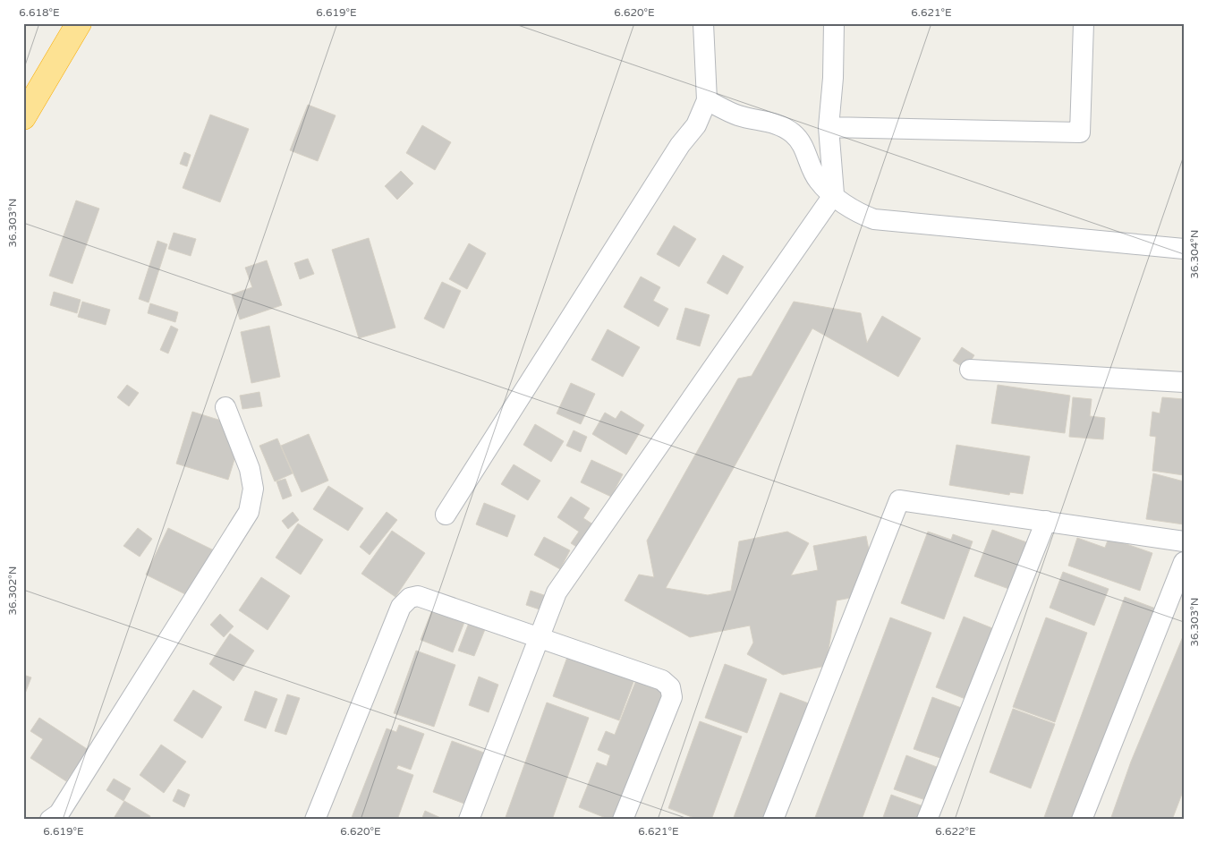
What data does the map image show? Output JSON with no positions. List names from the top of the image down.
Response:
{
  "coordinates": [
    "6.618°E",
    "6.619°E",
    "6.620°E",
    "6.621°E",
    "36.303°N",
    "36.304°N",
    "36.302°N",
    "6.622°E"
  ]
}
